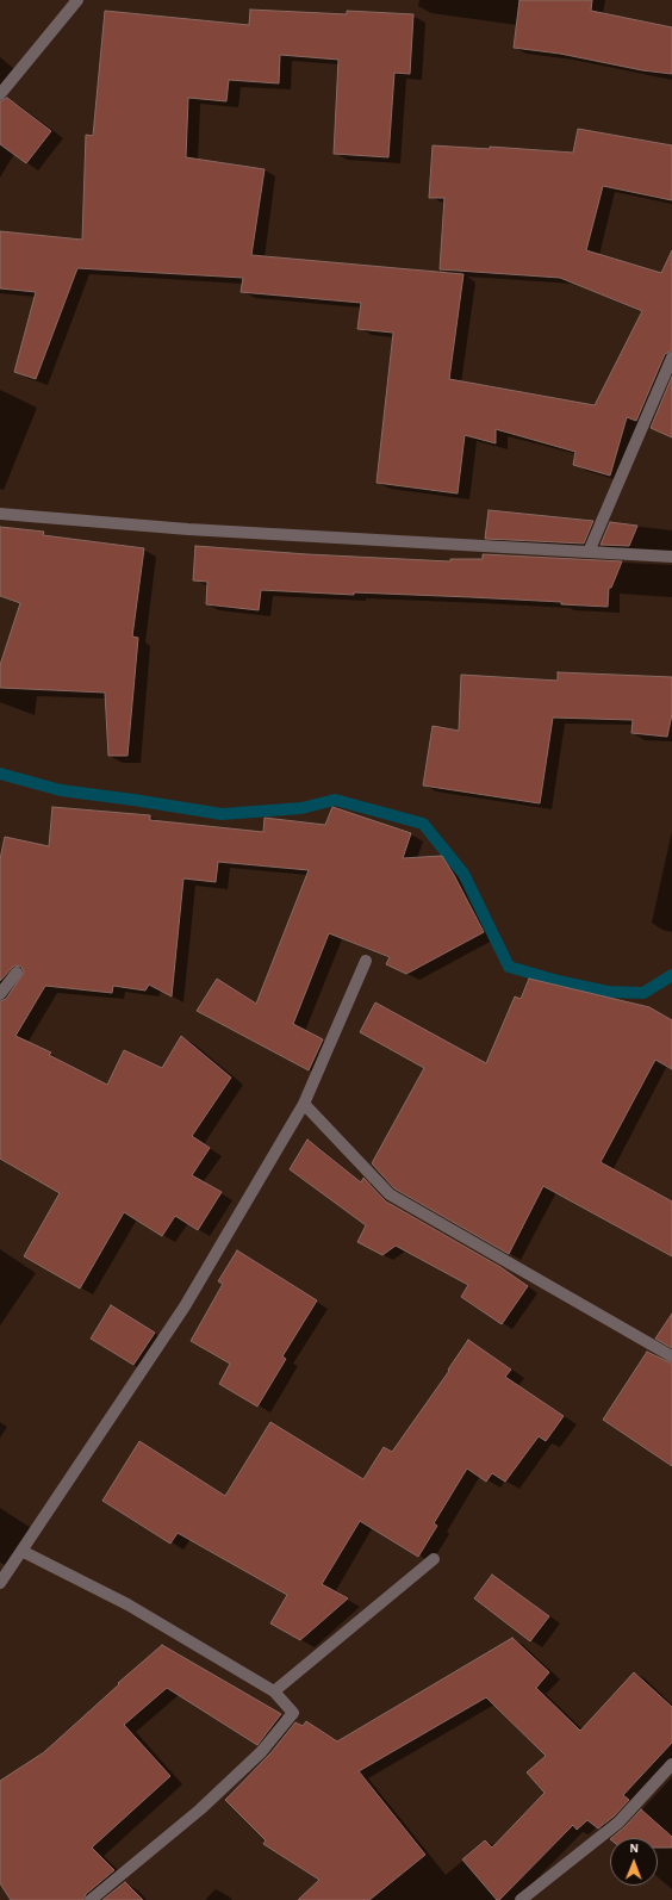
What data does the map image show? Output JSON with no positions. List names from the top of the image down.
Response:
{
  "north": "top"
}
